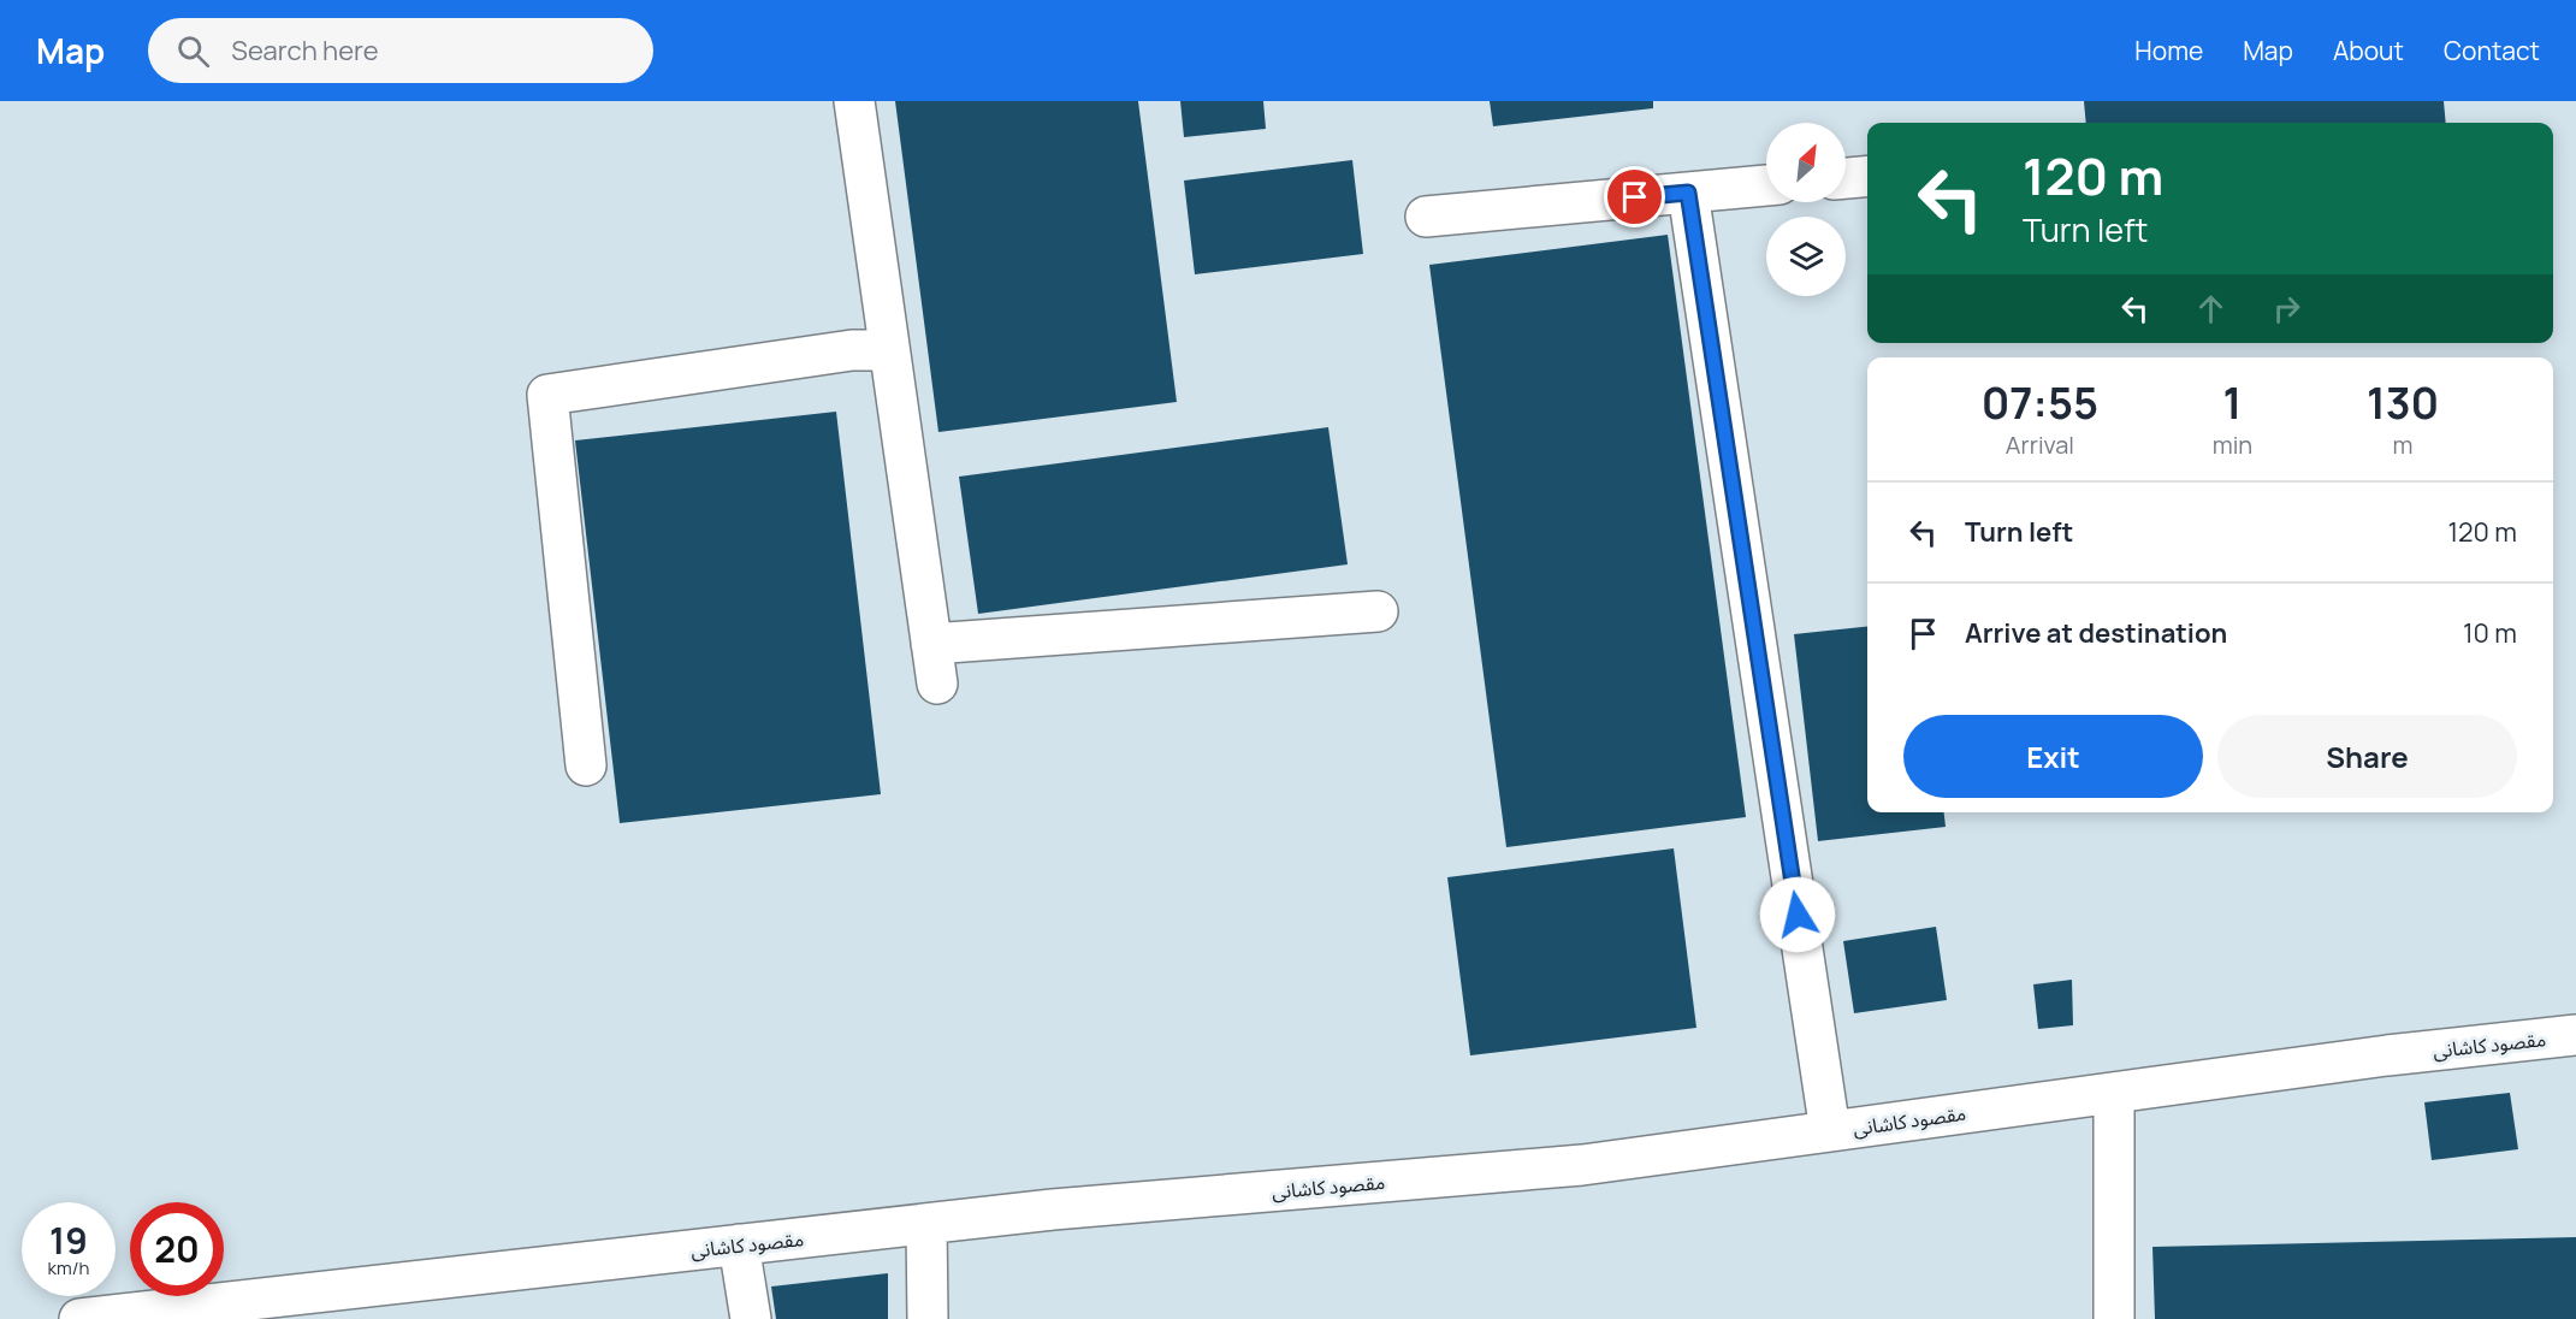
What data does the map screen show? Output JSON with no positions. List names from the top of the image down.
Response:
{
  "streets": {
    "street": ["مقصود کاشانی"]
  },
  "north": "top right",
  "page": {
    "header": "Map",
    "search": "Search here",
    "nav": [
      "Home",
      "Map",
      "About",
      "Contact"
    ],
    "turn": ["120 m", "Turn left"],
    "eta": [
      "07:55",
      "Arrival",
      "1",
      "min",
      "130",
      "m"
    ],
    "list": [
      {
        "name": "Turn left",
        "value": "120 m"
      },
      {
        "name": "Arrive at destination",
        "value": "10 m"
      }
    ],
    "buttons": ["Exit", "Share"],
    "speed": "19 km/h",
    "limit": "20"
  }
}
